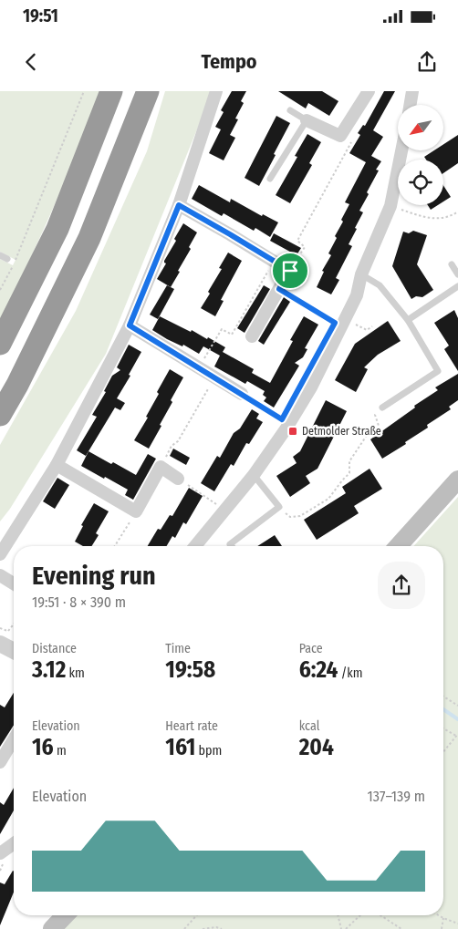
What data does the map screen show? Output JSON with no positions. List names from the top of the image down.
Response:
{
  "places": {
    "transit": ["Detmolder Straße"]
  },
  "north": "bottom left",
  "page": {
    "status": "19:51",
    "header": "Tempo",
    "heading": ["Evening run", "19:51 · 8 × 390 m"],
    "stats": [
      ["Distance", "3.12 km"],
      ["Time", "19:58"],
      ["Pace", "6:24 /km"],
      ["Elevation", "16 m"],
      ["Heart rate", "161 bpm"],
      ["kcal", "204"]
    ],
    "chart": ["Elevation", "137–139 m"]
  }
}
